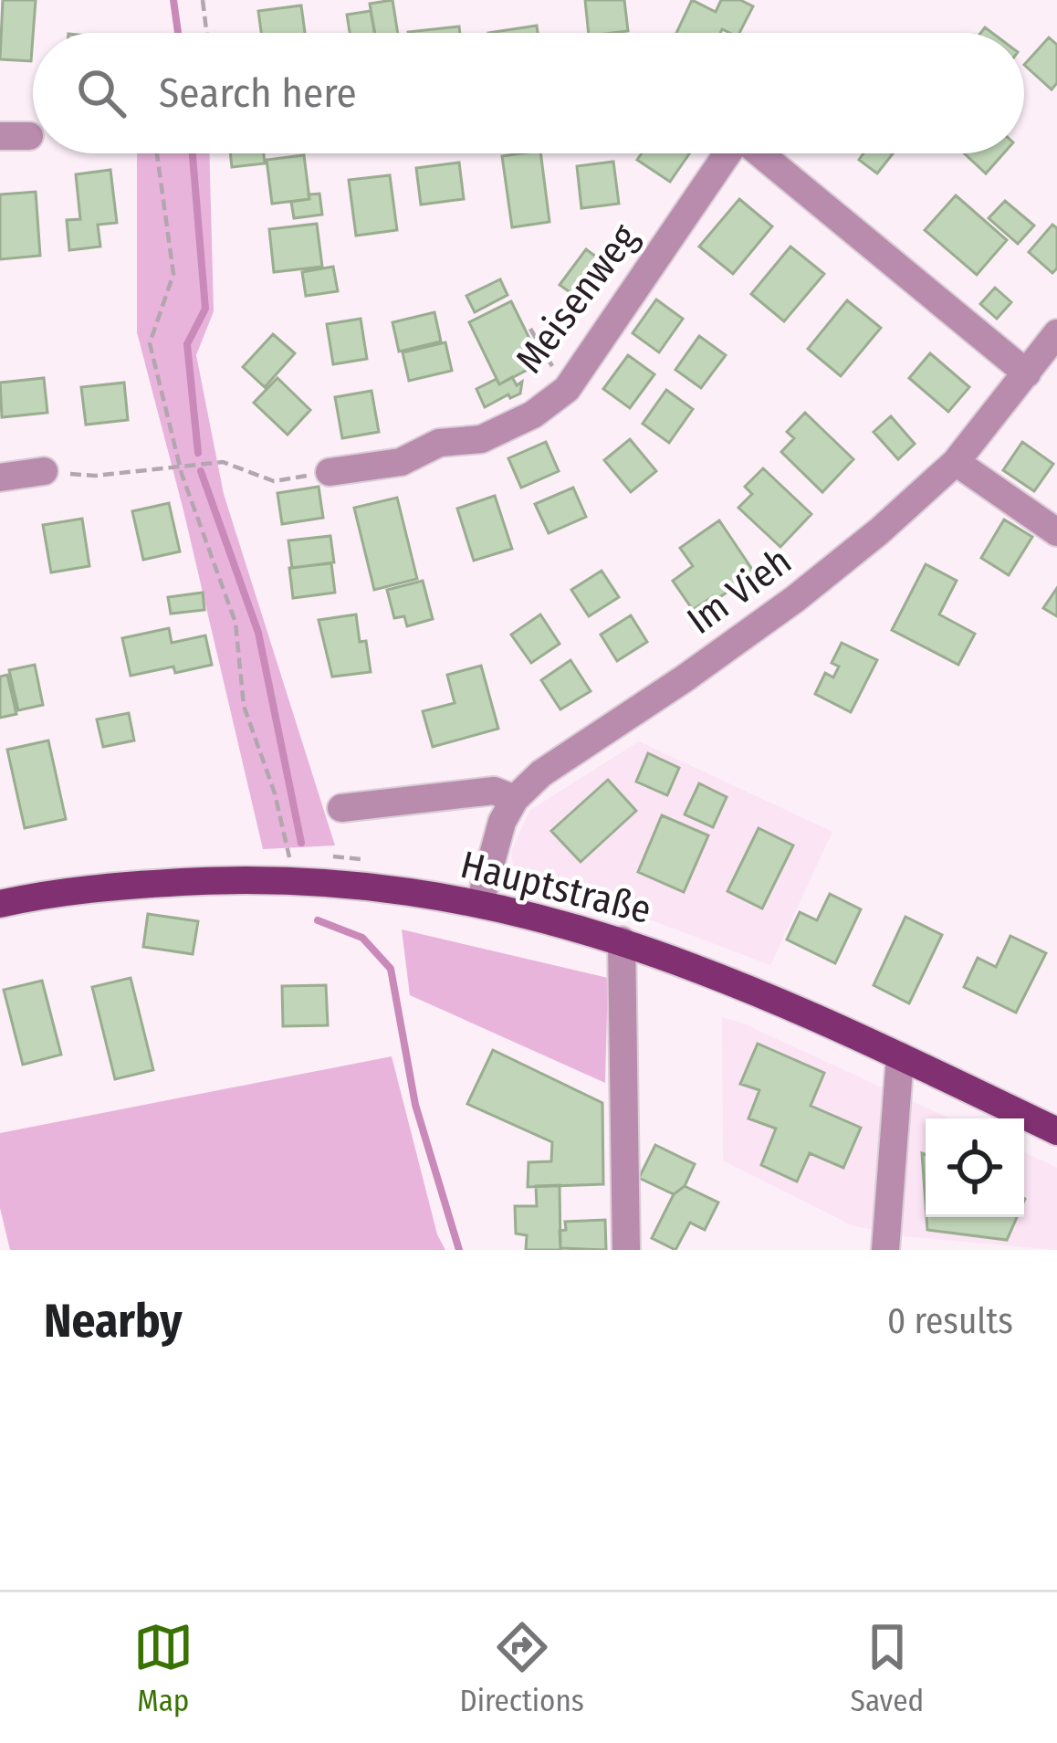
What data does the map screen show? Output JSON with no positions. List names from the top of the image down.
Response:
{
  "streets": {
    "main road": ["Hauptstraße"],
    "street": ["Meisenweg", "Im Vieh"]
  },
  "crossings": [
    ["Im Vieh", "Hauptstraße"]
  ],
  "page": {
    "search": "Search here",
    "heading": ["Nearby", "0 results"],
    "nav": ["Map", "Directions", "Saved"]
  }
}
